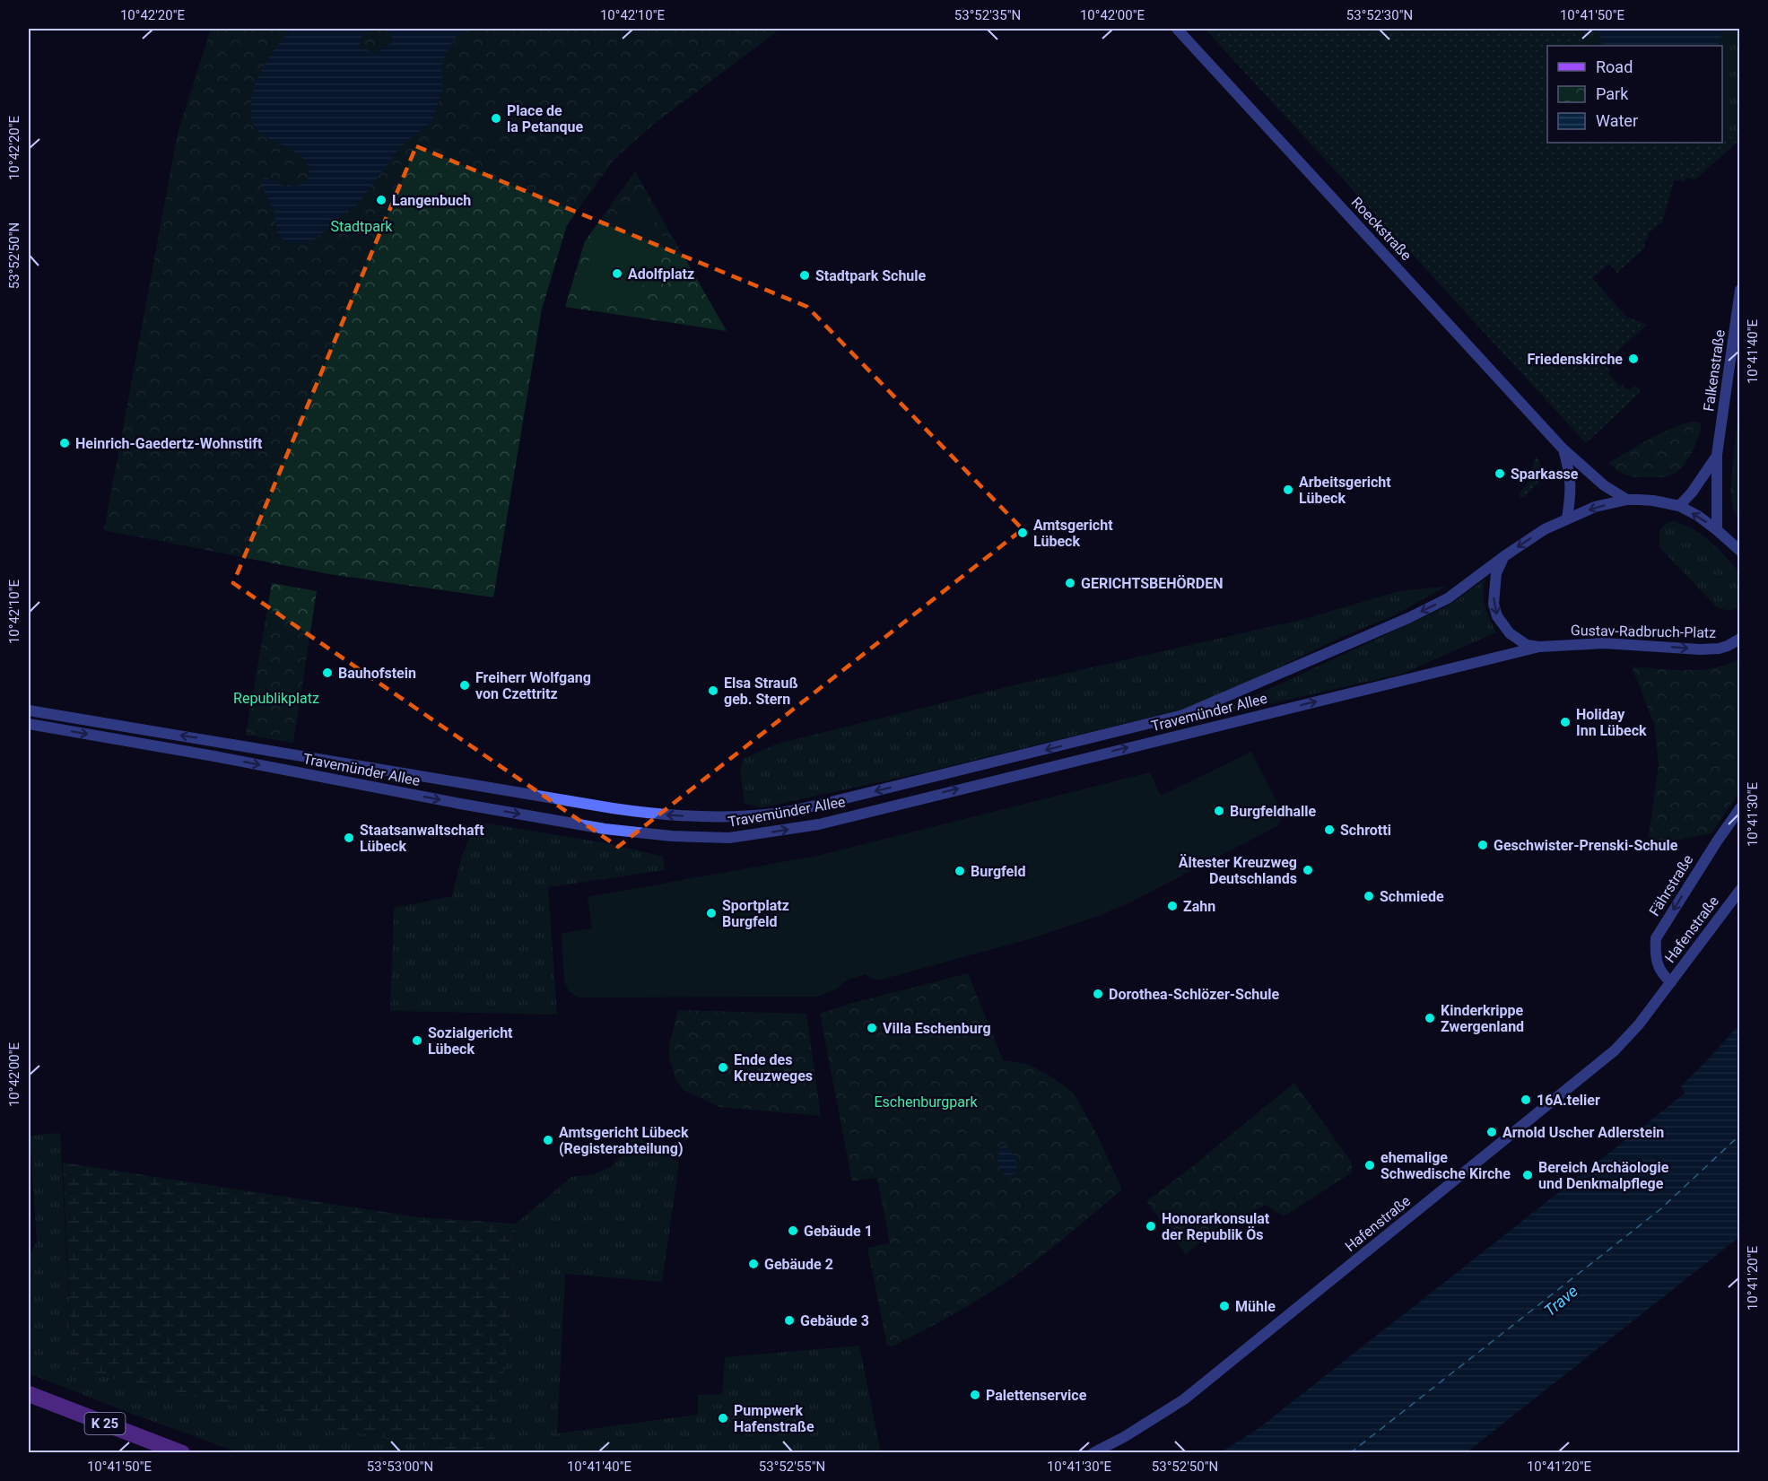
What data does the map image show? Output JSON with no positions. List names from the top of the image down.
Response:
{
  "streets": {
    "main road": [
      "Roeckstraße",
      "Falkenstraße",
      "Gustav-Radbruch-Platz",
      "Travemünder Allee",
      "Fährstraße",
      "Hafenstraße",
      "K 25"
    ]
  },
  "crossings": [
    ["Gustav-Radbruch-Platz", "Travemünder Allee"],
    ["Fährstraße", "Hafenstraße"]
  ],
  "one_way": ["Fährstraße"],
  "water": ["Trave"],
  "parks": ["Stadtpark", "Republikplatz", "Eschenburgpark"],
  "places": [
    "Place de la Petanque",
    "Langenbuch",
    "Adolfplatz",
    "Stadtpark Schule",
    "Friedenskirche",
    "Heinrich-Gaedertz-Wohnstift",
    "Sparkasse",
    "Arbeitsgericht Lübeck",
    "Amtsgericht Lübeck",
    "GERICHTSBEHÖRDEN",
    "Bauhofstein",
    "Freiherr Wolfgang von Czettritz",
    "Elsa Strauß geb. Stern",
    "Holiday Inn Lübeck",
    "Burgfeldhalle",
    "Schrotti",
    "Staatsanwaltschaft Lübeck",
    "Geschwister-Prenski-Schule",
    "Ältester Kreuzweg Deutschlands",
    "Burgfeld",
    "Schmiede",
    "Zahn",
    "Sportplatz Burgfeld",
    "Dorothea-Schlözer-Schule",
    "Kinderkrippe Zwergenland",
    "Villa Eschenburg",
    "Sozialgericht Lübeck",
    "Ende des Kreuzweges",
    "16A.telier",
    "Arnold Uscher Adlerstein",
    "Amtsgericht Lübeck (Registerabteilung)",
    "ehemalige Schwedische Kirche",
    "Bereich Archäologie und Denkmalpflege",
    "Honorarkonsulat der Republik Ös",
    "Gebäude 1",
    "Gebäude 2",
    "Mühle",
    "Gebäude 3",
    "Palettenservice",
    "Pumpwerk Hafenstraße"
  ],
  "legend": ["Road", "Park", "Water"],
  "coordinates": [
    "10°42'20\"E",
    "10°42'10\"E",
    "53°52'35\"N",
    "10°42'00\"E",
    "53°52'30\"N",
    "10°41'50\"E",
    "53°52'50\"N",
    "10°41'40\"E",
    "10°41'30\"E",
    "10°41'20\"E",
    "53°53'00\"N",
    "53°52'55\"N"
  ]
}
